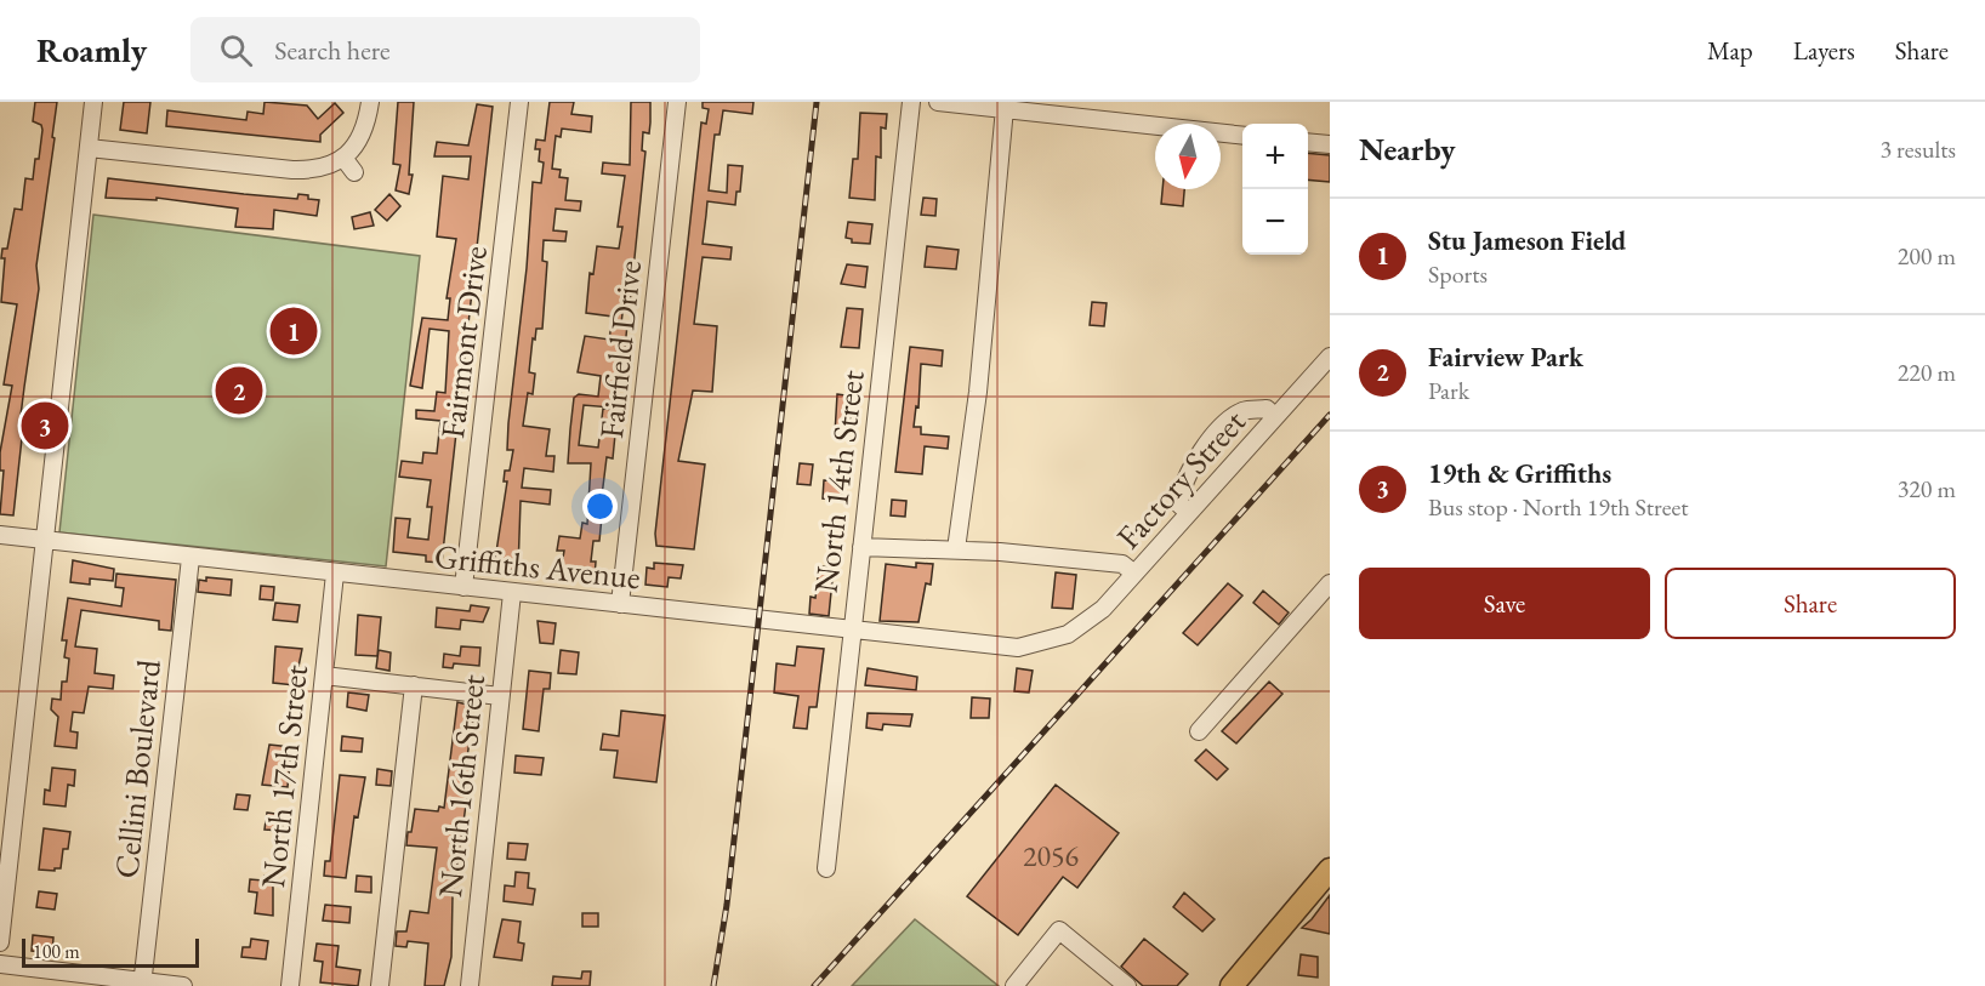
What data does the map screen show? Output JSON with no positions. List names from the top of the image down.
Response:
{
  "streets": {
    "street": [
      "Fairmont Drive",
      "Fairfield Drive",
      "Factory Street",
      "North 14th Street",
      "Griffiths Avenue",
      "Cellini Boulevard",
      "North 17th Street",
      "North 16th Street"
    ]
  },
  "crossings": [
    ["Fairmont Drive", "Griffiths Avenue"],
    ["Fairfield Drive", "Griffiths Avenue"],
    ["Factory Street", "Griffiths Avenue"],
    ["North 14th Street", "Griffiths Avenue"],
    ["Griffiths Avenue", "Cellini Boulevard"],
    ["Griffiths Avenue", "North 17th Street"],
    ["Griffiths Avenue", "North 16th Street"]
  ],
  "house_numbers": ["2056"],
  "scale_bar": "100 m",
  "north": "bottom",
  "page": {
    "header": "Roamly",
    "search": "Search here",
    "nav": ["Map", "Layers", "Share"],
    "heading": ["Nearby", "3 results"],
    "map_buttons": ["+", "−"],
    "list": [
      {
        "mark": "1",
        "name": "Stu Jameson Field",
        "note": "Sports",
        "value": "200 m"
      },
      {
        "mark": "2",
        "name": "Fairview Park",
        "note": "Park",
        "value": "220 m"
      },
      {
        "mark": "3",
        "name": "19th & Griffiths",
        "note": "Bus stop · North 19th Street",
        "value": "320 m"
      }
    ],
    "pins": ["1", "2", "3"],
    "buttons": ["Save", "Share"],
    "scale": "100 m"
  }
}
